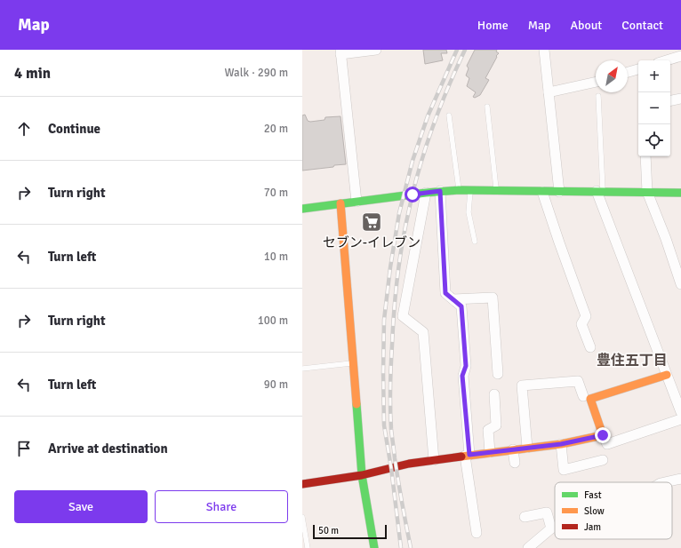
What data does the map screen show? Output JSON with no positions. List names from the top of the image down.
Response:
{
  "districts": ["豊住五丁目"],
  "places": {
    "supermarket": ["セブン-イレブン"]
  },
  "legend": ["Fast", "Slow", "Jam"],
  "scale_bar": "50 m",
  "north": "top right",
  "page": {
    "header": "Map",
    "nav": [
      "Home",
      "Map",
      "About",
      "Contact"
    ],
    "heading": ["4 min", "Walk · 290 m"],
    "map_buttons": ["+", "−"],
    "list": [
      ["Continue", "20 m"],
      ["Turn right", "70 m"],
      ["Turn left", "10 m"],
      ["Turn right", "100 m"],
      ["Turn left", "90 m"],
      "Arrive at destination"
    ],
    "buttons": ["Save", "Share"],
    "scale": "50 m"
  }
}
